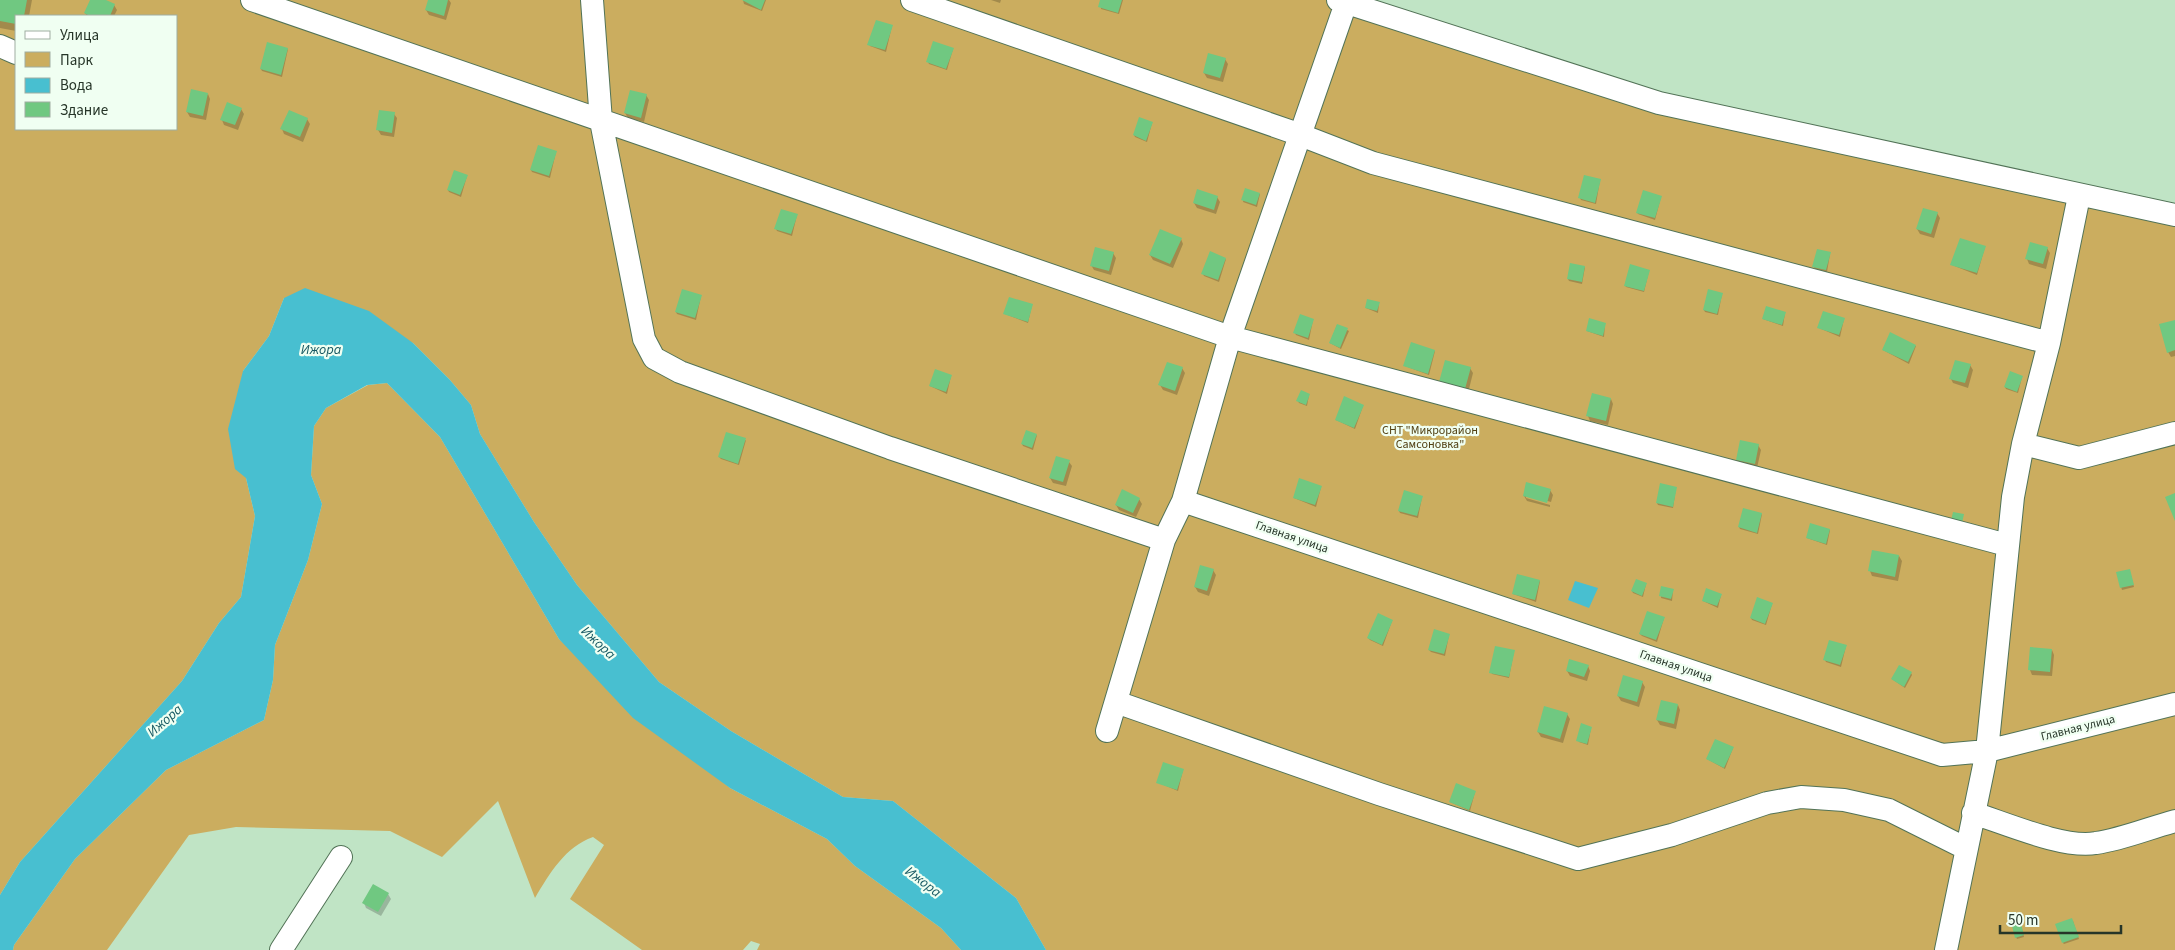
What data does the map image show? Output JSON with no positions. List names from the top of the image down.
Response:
{
  "streets": {
    "street": ["Главная улица"]
  },
  "water": ["Ижора"],
  "parks": ["СНТ \"Микрорайон Самсоновка\""],
  "legend": [
    "Улица",
    "Парк",
    "Вода",
    "Здание"
  ],
  "scale_bar": "50 m"
}
